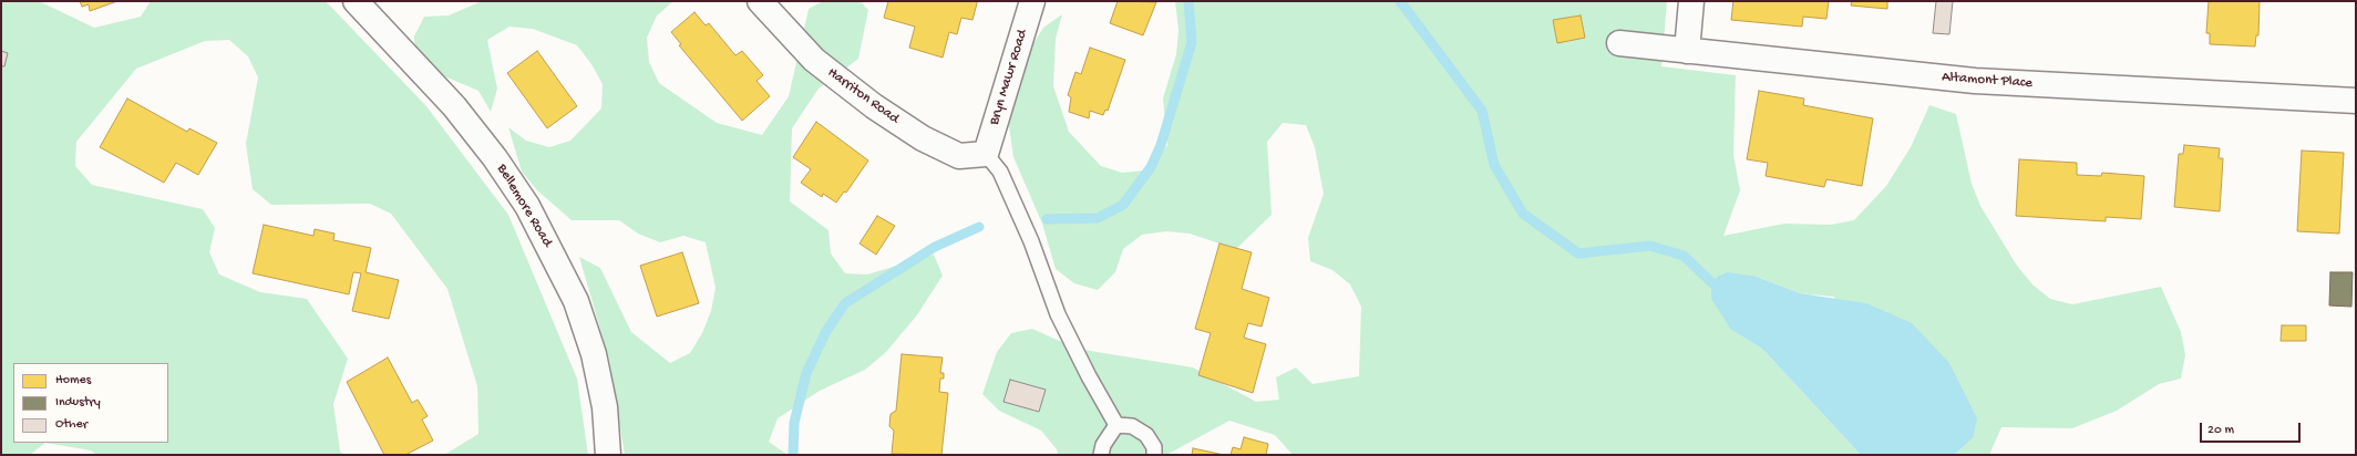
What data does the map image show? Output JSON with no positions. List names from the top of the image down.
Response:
{
  "streets": {
    "street": [
      "Bryn Mawr Road",
      "Altamont Place",
      "Harriton Road",
      "Bellemore Road"
    ]
  },
  "crossings": [
    ["Bryn Mawr Road", "Harriton Road"]
  ],
  "legend": ["Homes", "Industry", "Other"],
  "scale_bar": "20 m"
}
